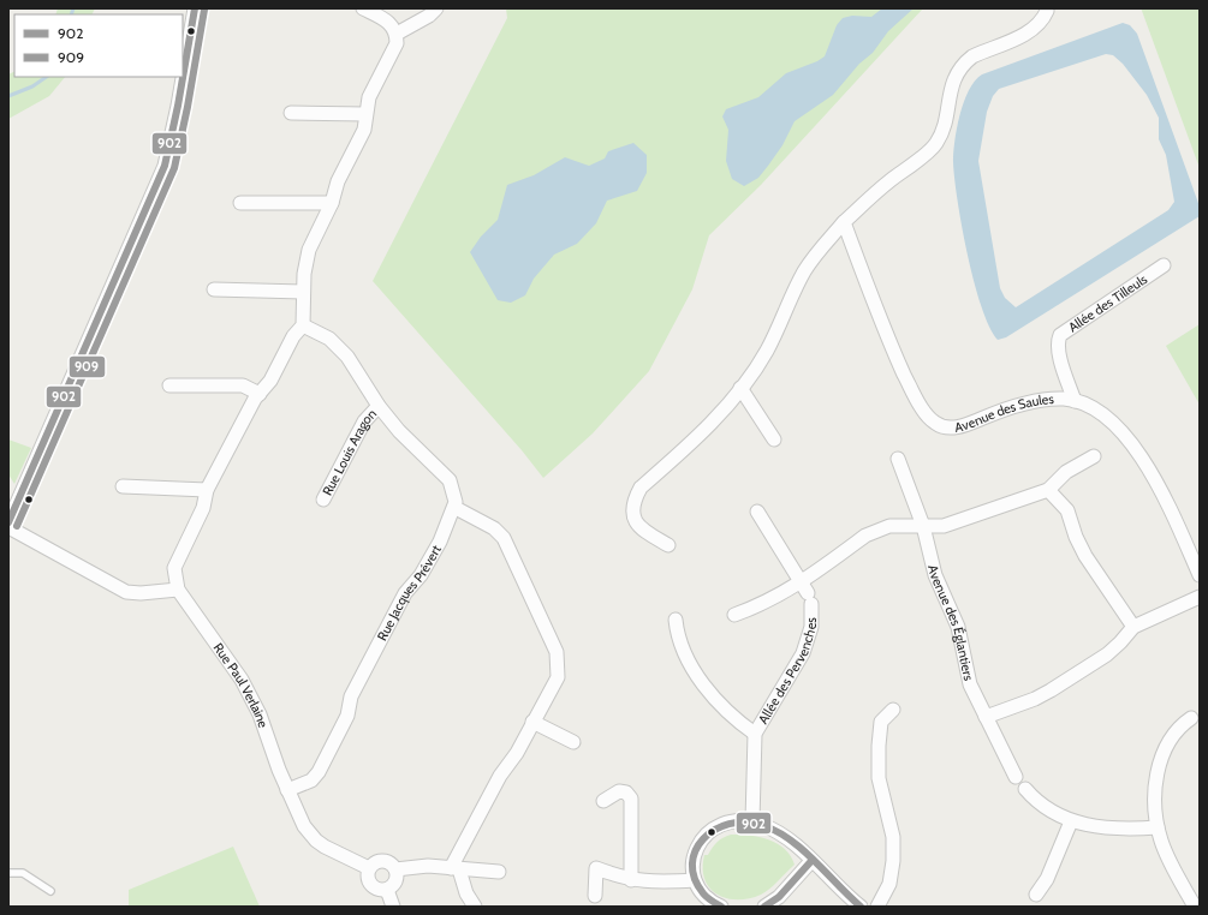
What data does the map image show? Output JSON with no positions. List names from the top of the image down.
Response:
{
  "streets": {
    "street": [
      "Allée des Tilleuls",
      "Avenue des Saules",
      "Rue Louis Aragon",
      "Rue Jacques Prévert",
      "Avenue des Églantiers",
      "Allée des Pervenches",
      "Rue Paul Verlaine"
    ]
  },
  "crossings": [
    ["Allée des Tilleuls", "Avenue des Saules"],
    ["Rue Louis Aragon", "Rue Jacques Prévert"],
    ["Rue Jacques Prévert", "Rue Paul Verlaine"]
  ],
  "lines": ["transit line 902", "transit line 909"],
  "legend": ["902", "909"]
}
